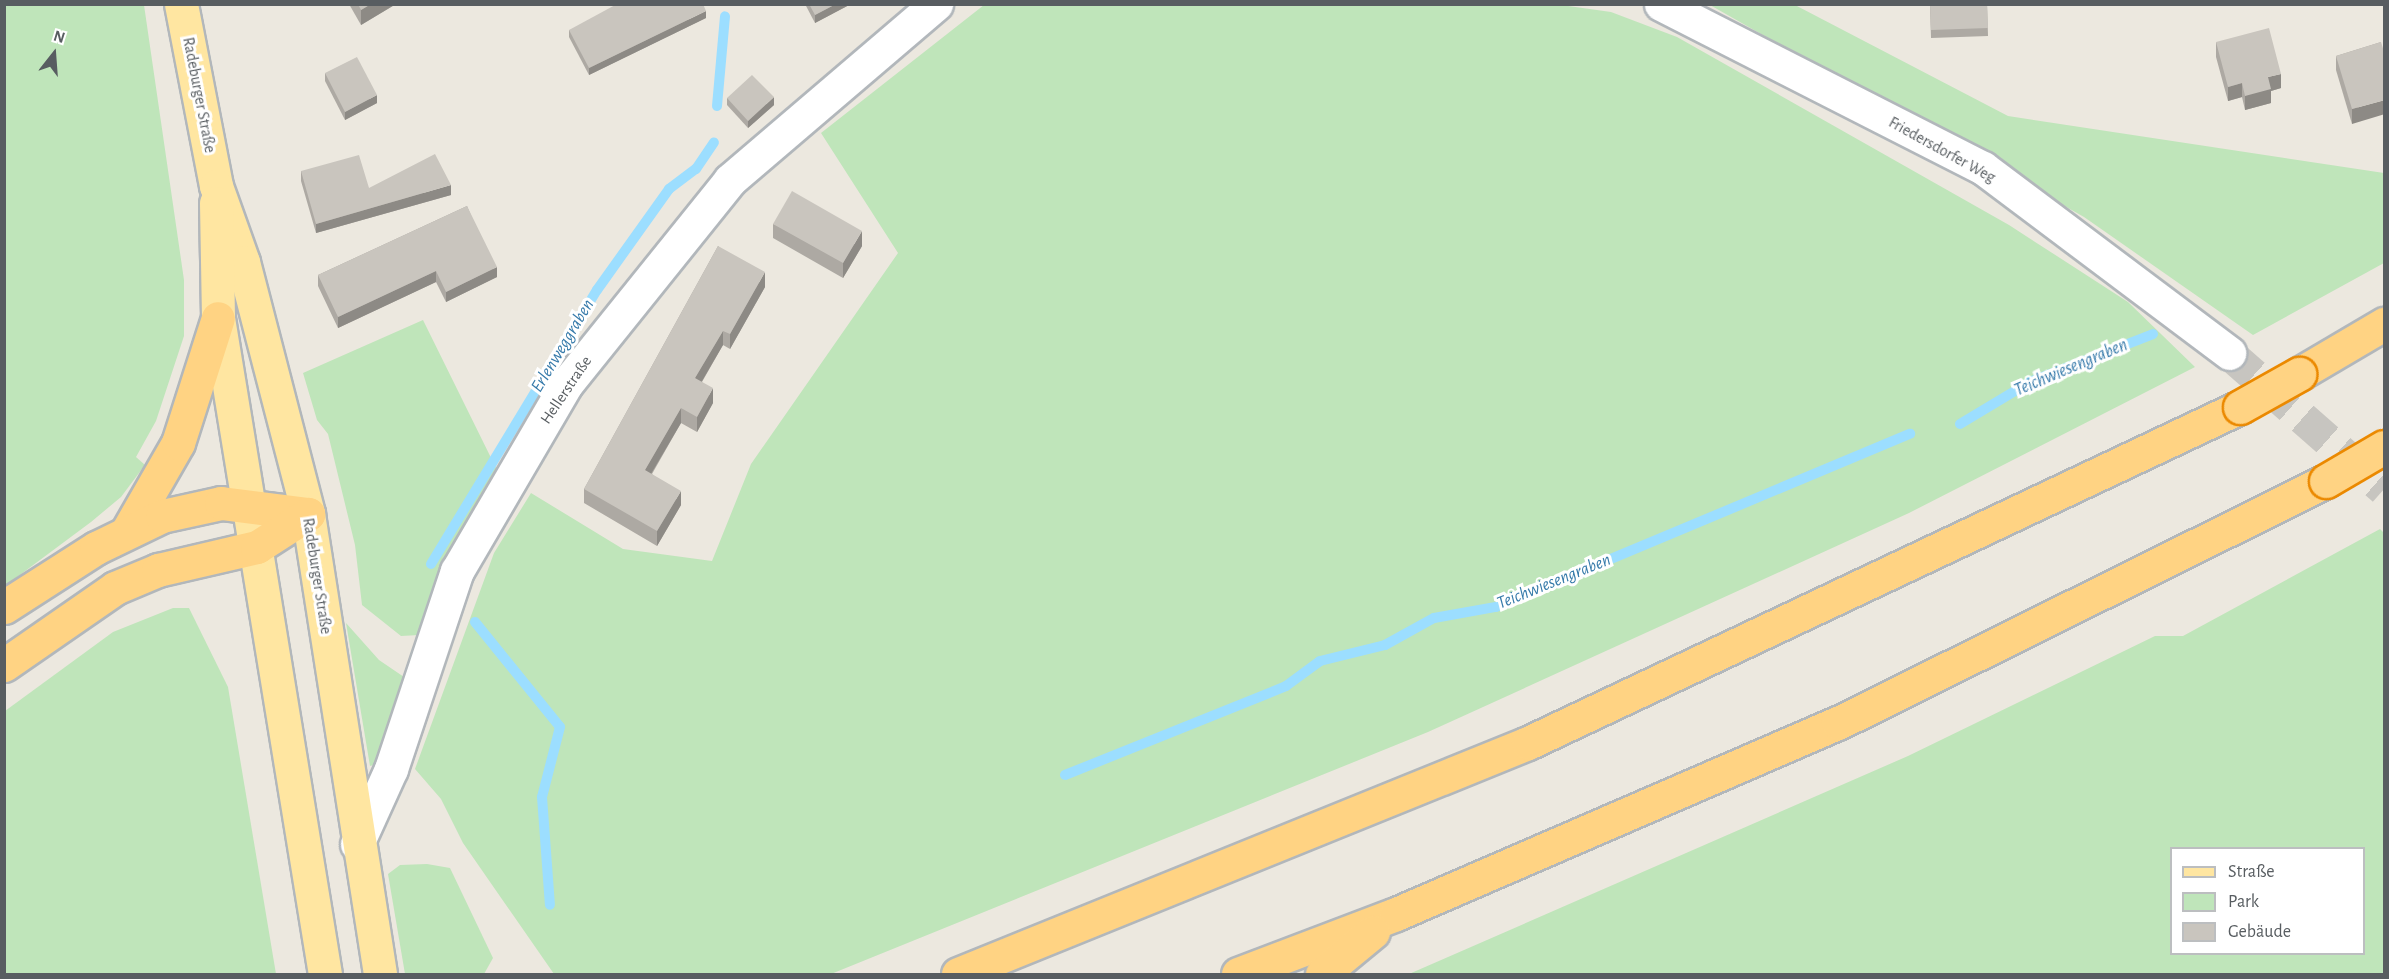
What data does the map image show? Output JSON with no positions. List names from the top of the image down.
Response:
{
  "streets": {
    "main road": ["Radeburger Straße"],
    "street": ["Friedersdorfer Weg", "Hellerstraße"]
  },
  "crossings": [
    ["Radeburger Straße", "Hellerstraße"]
  ],
  "water": ["Erlenweggraben", "Teichwiesengraben"],
  "legend": ["Straße", "Park", "Gebäude"],
  "north": "top"
}
